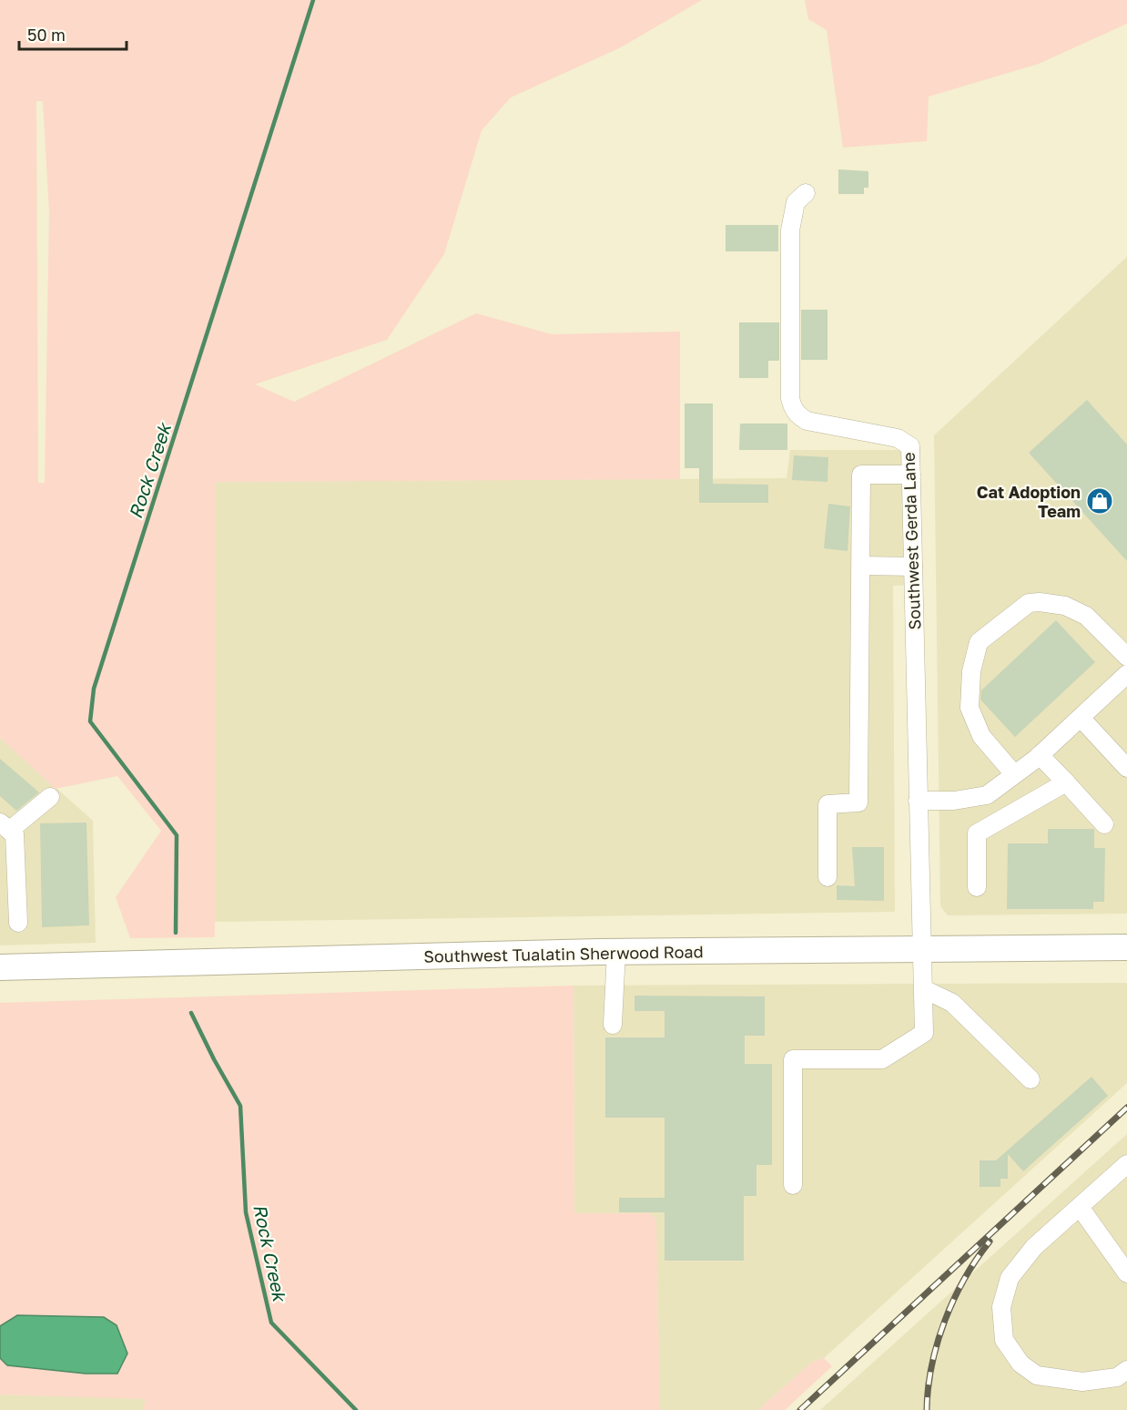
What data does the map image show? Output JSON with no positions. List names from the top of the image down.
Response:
{
  "streets": {
    "highway": ["Southwest Tualatin Sherwood Road"],
    "street": ["Southwest Gerda Lane"]
  },
  "crossings": [
    ["Southwest Gerda Lane", "Southwest Tualatin Sherwood Road"]
  ],
  "water": ["Rock Creek"],
  "places": {
    "shop": ["Cat Adoption Team"]
  },
  "scale_bar": "50 m"
}
